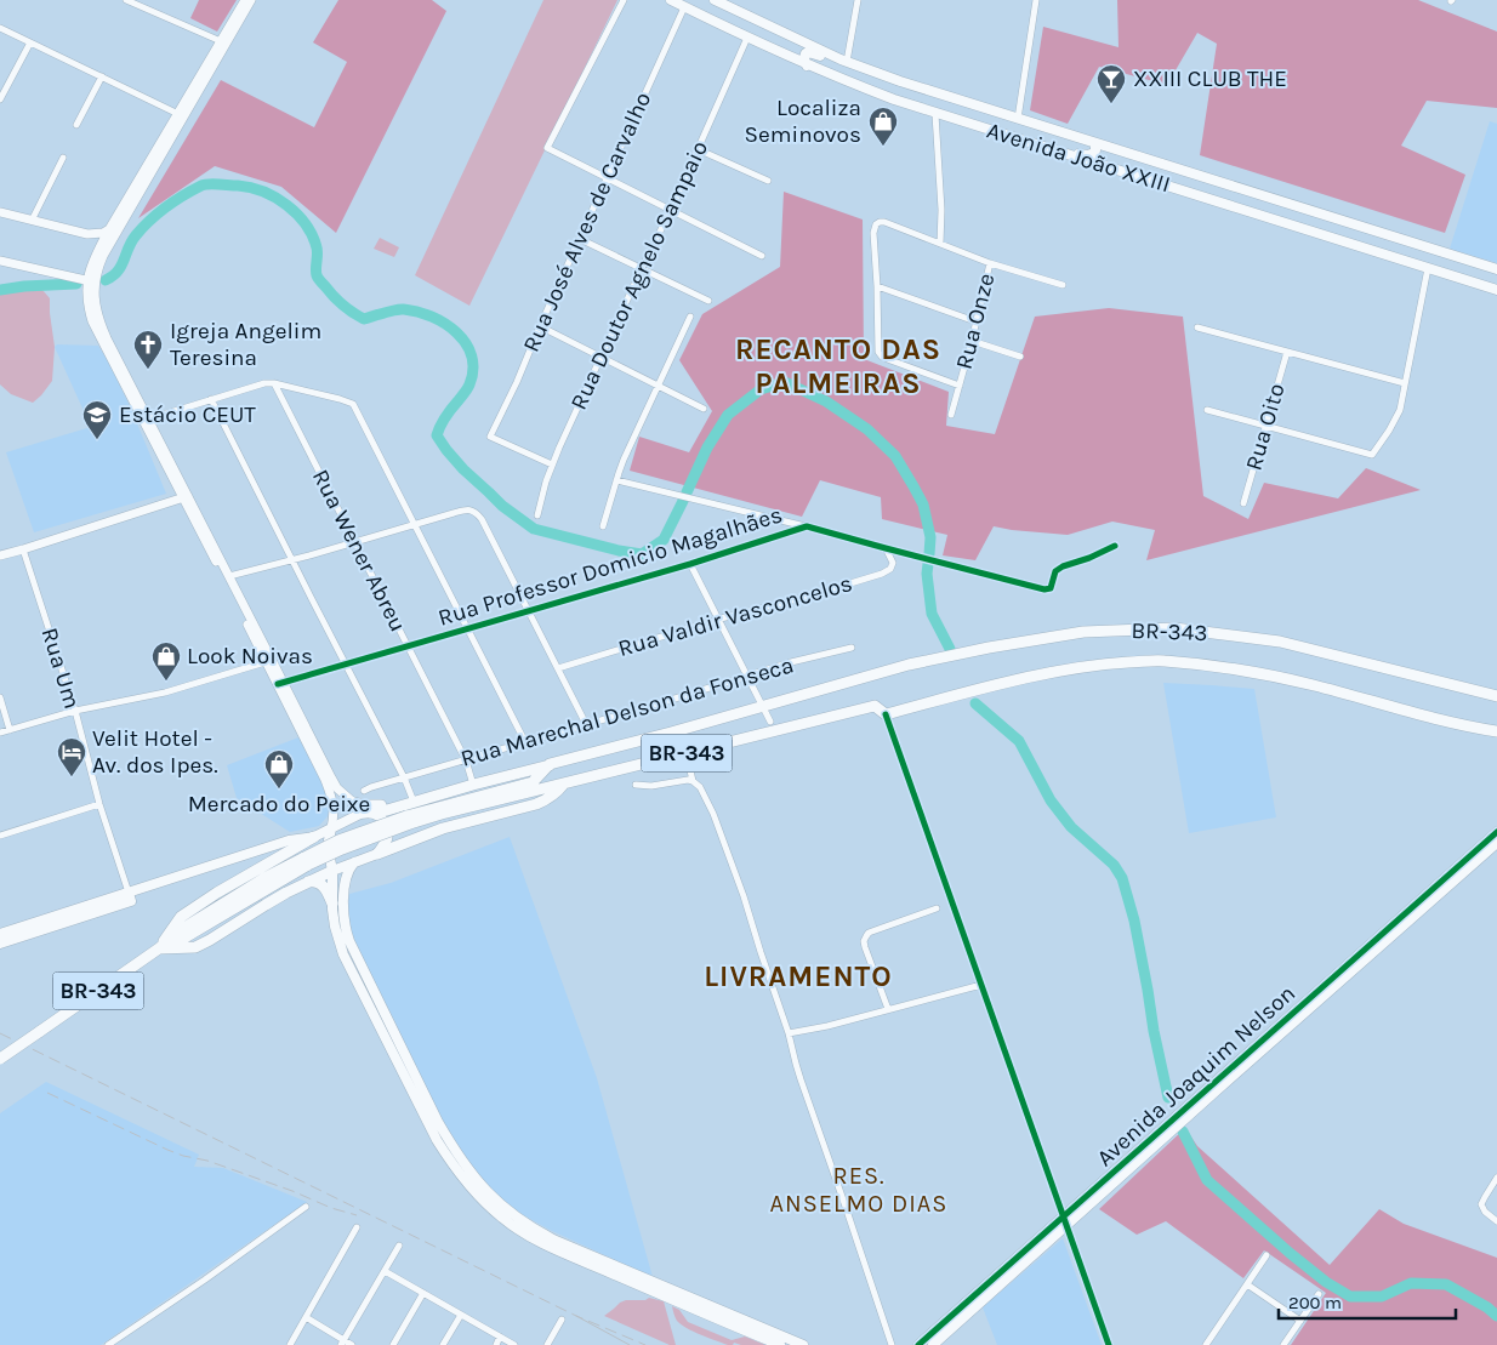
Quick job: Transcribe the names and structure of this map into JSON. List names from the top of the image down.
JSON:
{
  "streets": {
    "highway": ["BR-343"],
    "main road": ["Avenida João XXIII", "Avenida Joaquim Nelson"],
    "street": [
      "Rua José Alves de Carvalho",
      "Rua Doutor Agnelo Sampaio",
      "Rua Onze",
      "Rua Oito",
      "Rua Wener Abreu",
      "Rua Professor Domicio Magalhães",
      "Rua Valdir Vasconcelos",
      "Rua Um",
      "Rua Marechal Delson da Fonseca"
    ]
  },
  "crossings": [
    ["Avenida João XXIII", "Rua José Alves de Carvalho"],
    ["Avenida João XXIII", "Rua Doutor Agnelo Sampaio"],
    ["Rua José Alves de Carvalho", "Rua Doutor Agnelo Sampaio"],
    ["Rua Wener Abreu", "Rua Professor Domicio Magalhães"],
    ["Rua Wener Abreu", "BR-343"],
    ["Rua Wener Abreu", "Rua Marechal Delson da Fonseca"],
    ["Rua Professor Domicio Magalhães", "Rua Valdir Vasconcelos"]
  ],
  "districts": ["RECANTO DAS PALMEIRAS", "LIVRAMENTO", "RES. ANSELMO DIAS"],
  "places": {
    "bar": ["XXIII CLUB THE"],
    "shop": ["Localiza Seminovos", "Look Noivas", "Mercado do Peixe"],
    "church": ["Igreja Angelim Teresina"],
    "school or university": ["Estácio CEUT"],
    "hotel": ["Velit Hotel - Av. dos Ipes."]
  },
  "scale_bar": "200 m"
}
